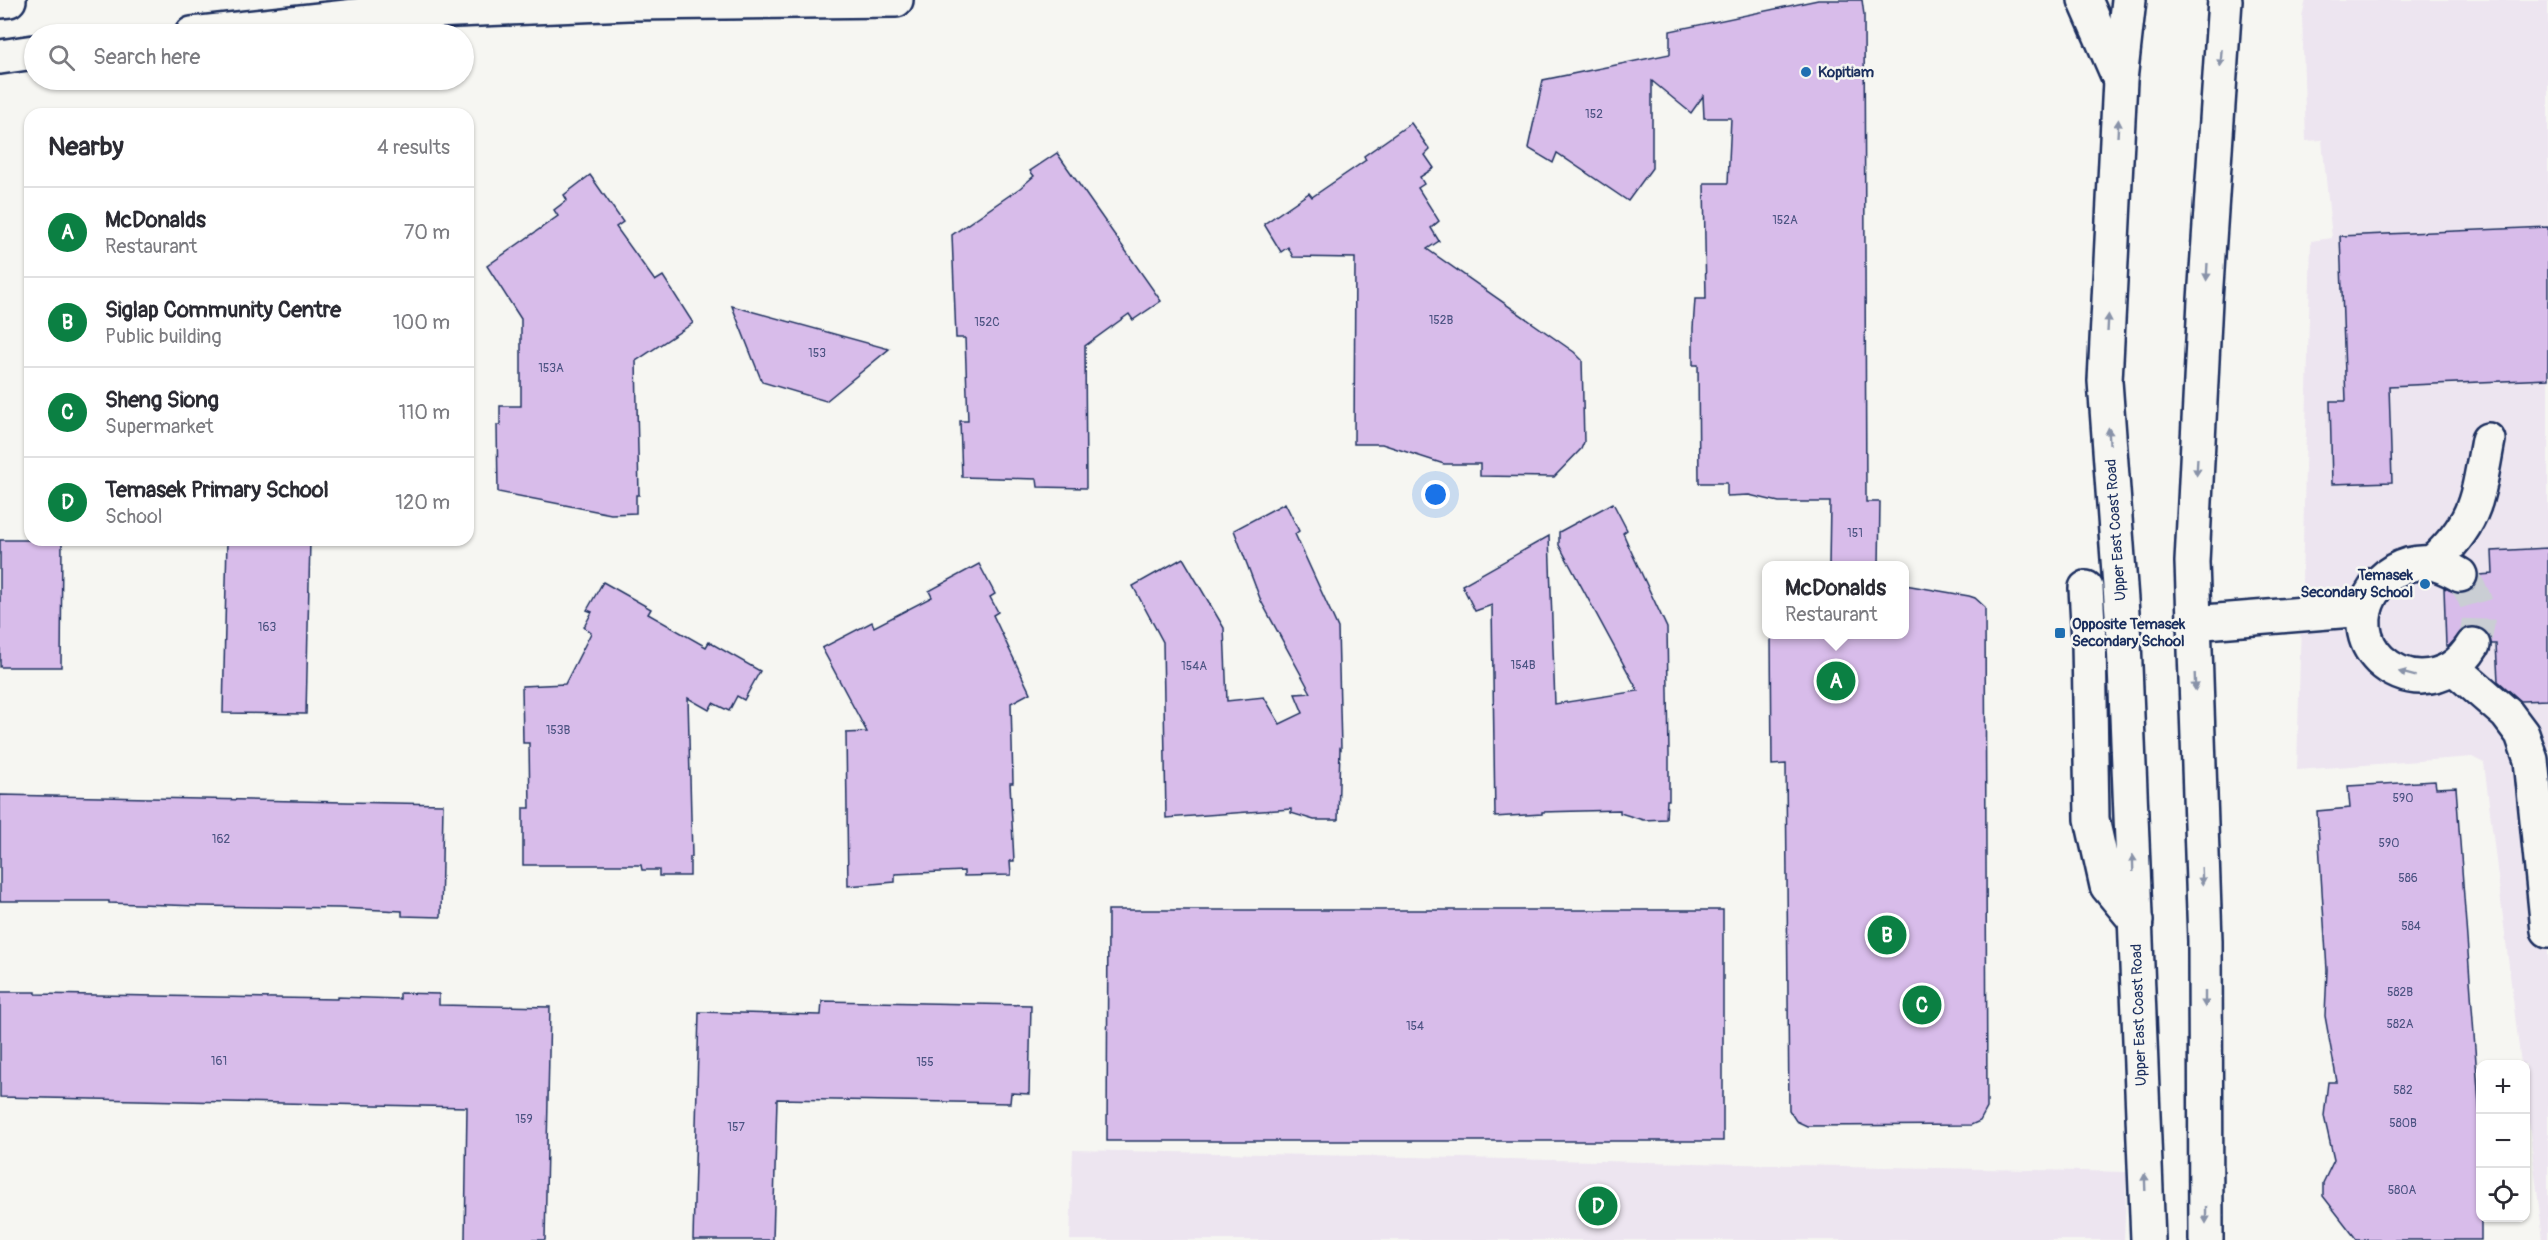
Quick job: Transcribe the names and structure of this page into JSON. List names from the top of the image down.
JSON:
{
  "streets": {
    "main road": ["Upper East Coast Road"]
  },
  "places": {
    "other": ["Kopitiam", "Temasek Secondary School"],
    "transit": ["Opposite Temasek Secondary School"]
  },
  "house_numbers": [
    "152",
    "152A",
    "152B",
    "152C",
    "153",
    "153A",
    "151",
    "163",
    "154B",
    "154A",
    "153B",
    "590",
    "162",
    "590",
    "586",
    "584",
    "582B",
    "582A",
    "154",
    "161",
    "155",
    "582",
    "159",
    "580B",
    "157",
    "580A"
  ],
  "page": {
    "search": "Search here",
    "heading": ["Nearby", "4 results"],
    "list": [
      {
        "mark": "A",
        "name": "McDonalds",
        "note": "Restaurant",
        "value": "70 m"
      },
      {
        "mark": "B",
        "name": "Siglap Community Centre",
        "note": "Public building",
        "value": "100 m"
      },
      {
        "mark": "C",
        "name": "Sheng Siong",
        "note": "Supermarket",
        "value": "110 m"
      },
      {
        "mark": "D",
        "name": "Temasek Primary School",
        "note": "School",
        "value": "120 m"
      }
    ],
    "popup": ["McDonalds", "Restaurant"],
    "pins": [
      "A",
      "B",
      "C",
      "D"
    ],
    "map_buttons": ["+", "−"]
  }
}
